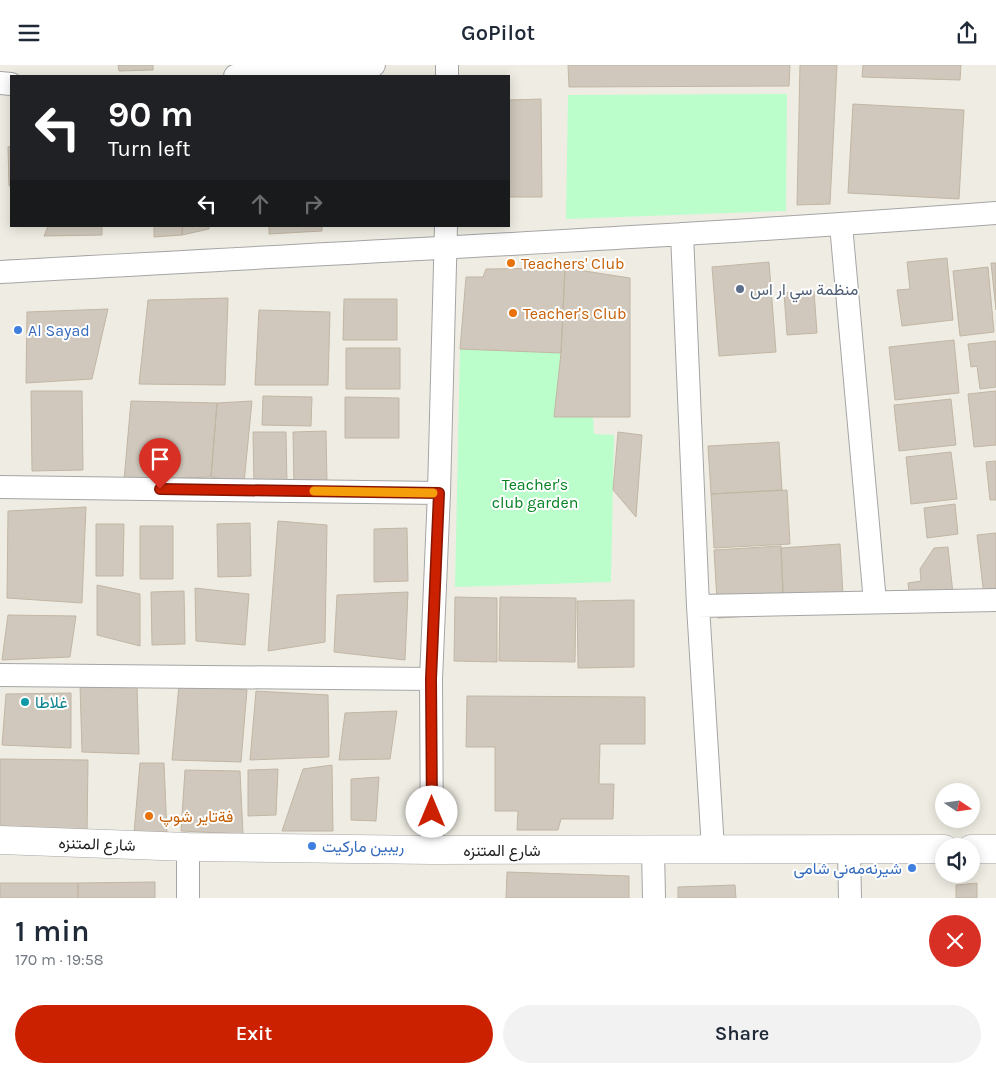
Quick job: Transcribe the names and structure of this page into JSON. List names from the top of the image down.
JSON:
{
  "streets": {
    "street": ["شارع المتنزه"]
  },
  "parks": ["Teacher's club garden"],
  "places": [
    "Teachers' Club",
    "منظمة سي ار اس",
    "Teacher's Club",
    "Al Sayad",
    "غلاطا",
    "فةتاير شوپ",
    "ريبين ماركيت",
    "شیرنەمەنی شامی"
  ],
  "north": "right",
  "page": {
    "header": "GoPilot",
    "turn": ["90 m", "Turn left"],
    "heading": ["1 min", "170 m · 19:58"],
    "buttons": ["Exit", "Share"]
  }
}
